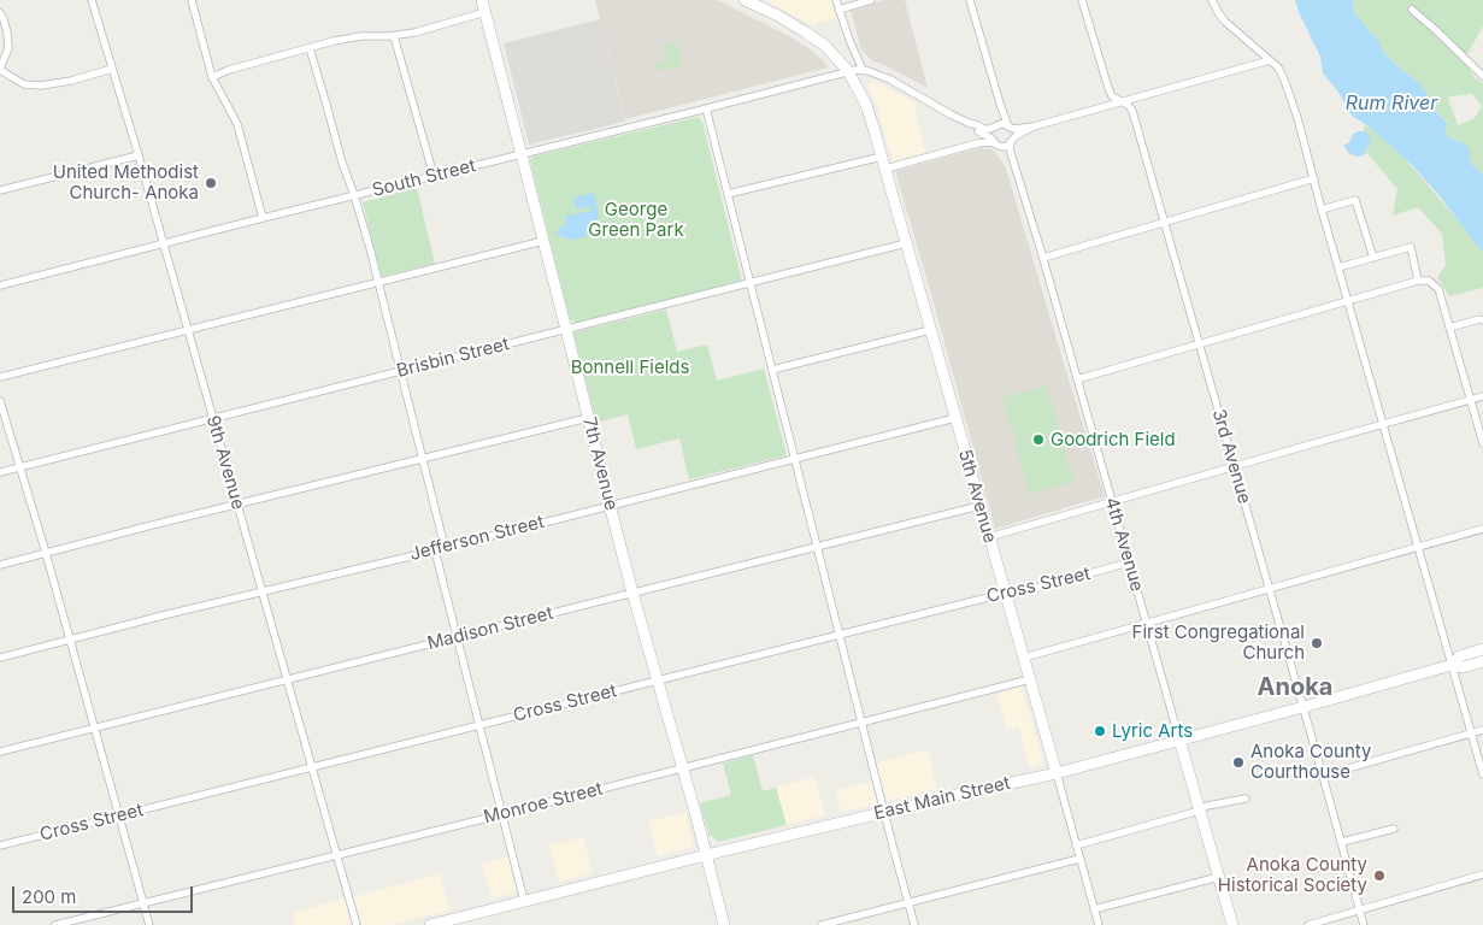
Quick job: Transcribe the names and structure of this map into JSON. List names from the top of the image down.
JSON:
{
  "streets": {
    "main road": [
      "7th Avenue",
      "5th Avenue",
      "4th Avenue",
      "East Main Street"
    ],
    "street": [
      "South Street",
      "Brisbin Street",
      "3rd Avenue",
      "9th Avenue",
      "Jefferson Street",
      "Cross Street",
      "Madison Street",
      "Monroe Street"
    ]
  },
  "crossings": [
    ["South Street", "9th Avenue"],
    ["South Street", "7th Avenue"],
    ["South Street", "5th Avenue"],
    ["South Street", "4th Avenue"],
    ["Brisbin Street", "9th Avenue"],
    ["Brisbin Street", "7th Avenue"],
    ["Brisbin Street", "5th Avenue"],
    ["3rd Avenue", "East Main Street"],
    ["9th Avenue", "Jefferson Street"],
    ["9th Avenue", "Cross Street"],
    ["9th Avenue", "Madison Street"],
    ["9th Avenue", "Monroe Street"],
    ["7th Avenue", "Jefferson Street"],
    ["7th Avenue", "Cross Street"],
    ["7th Avenue", "Madison Street"],
    ["7th Avenue", "East Main Street"],
    ["7th Avenue", "Monroe Street"],
    ["5th Avenue", "Jefferson Street"],
    ["5th Avenue", "Cross Street"],
    ["5th Avenue", "Madison Street"],
    ["5th Avenue", "East Main Street"],
    ["5th Avenue", "Monroe Street"],
    ["4th Avenue", "Cross Street"],
    ["4th Avenue", "East Main Street"]
  ],
  "districts": ["Anoka"],
  "water": ["Rum River"],
  "parks": ["George Green Park", "Bonnell Fields"],
  "places": [
    "United Methodist Church- Anoka",
    "Goodrich Field",
    "First Congregational Church",
    "Lyric Arts",
    "Anoka County Courthouse",
    "Anoka County Historical Society"
  ],
  "scale_bar": "200 m"
}
